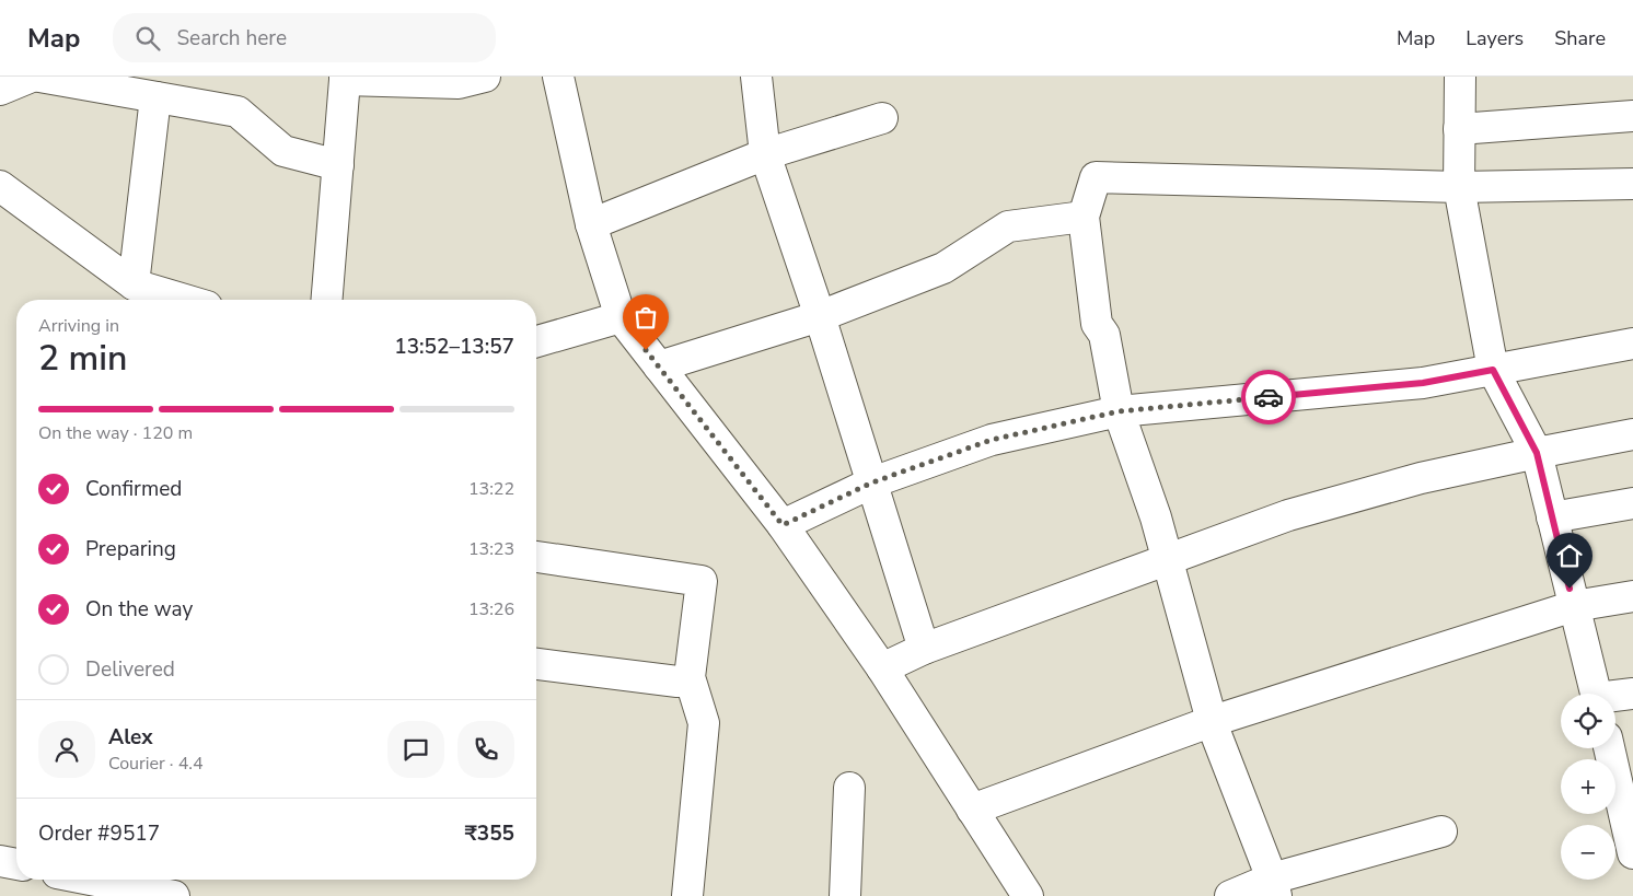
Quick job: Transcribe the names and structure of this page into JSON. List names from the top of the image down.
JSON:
{
  "page": {
    "header": "Map",
    "search": "Search here",
    "nav": ["Map", "Layers", "Share"],
    "heading": ["2 min", "Arriving in", "13:52–13:57"],
    "panel": [
      "Alex",
      "Courier · 4.4",
      "Order #9517",
      "₹355"
    ],
    "bar": "On the way · 120 m",
    "list": [
      ["Confirmed", "13:22"],
      ["Preparing", "13:23"],
      ["On the way", "13:26"],
      "Delivered"
    ],
    "map_buttons": ["+", "−"]
  }
}
